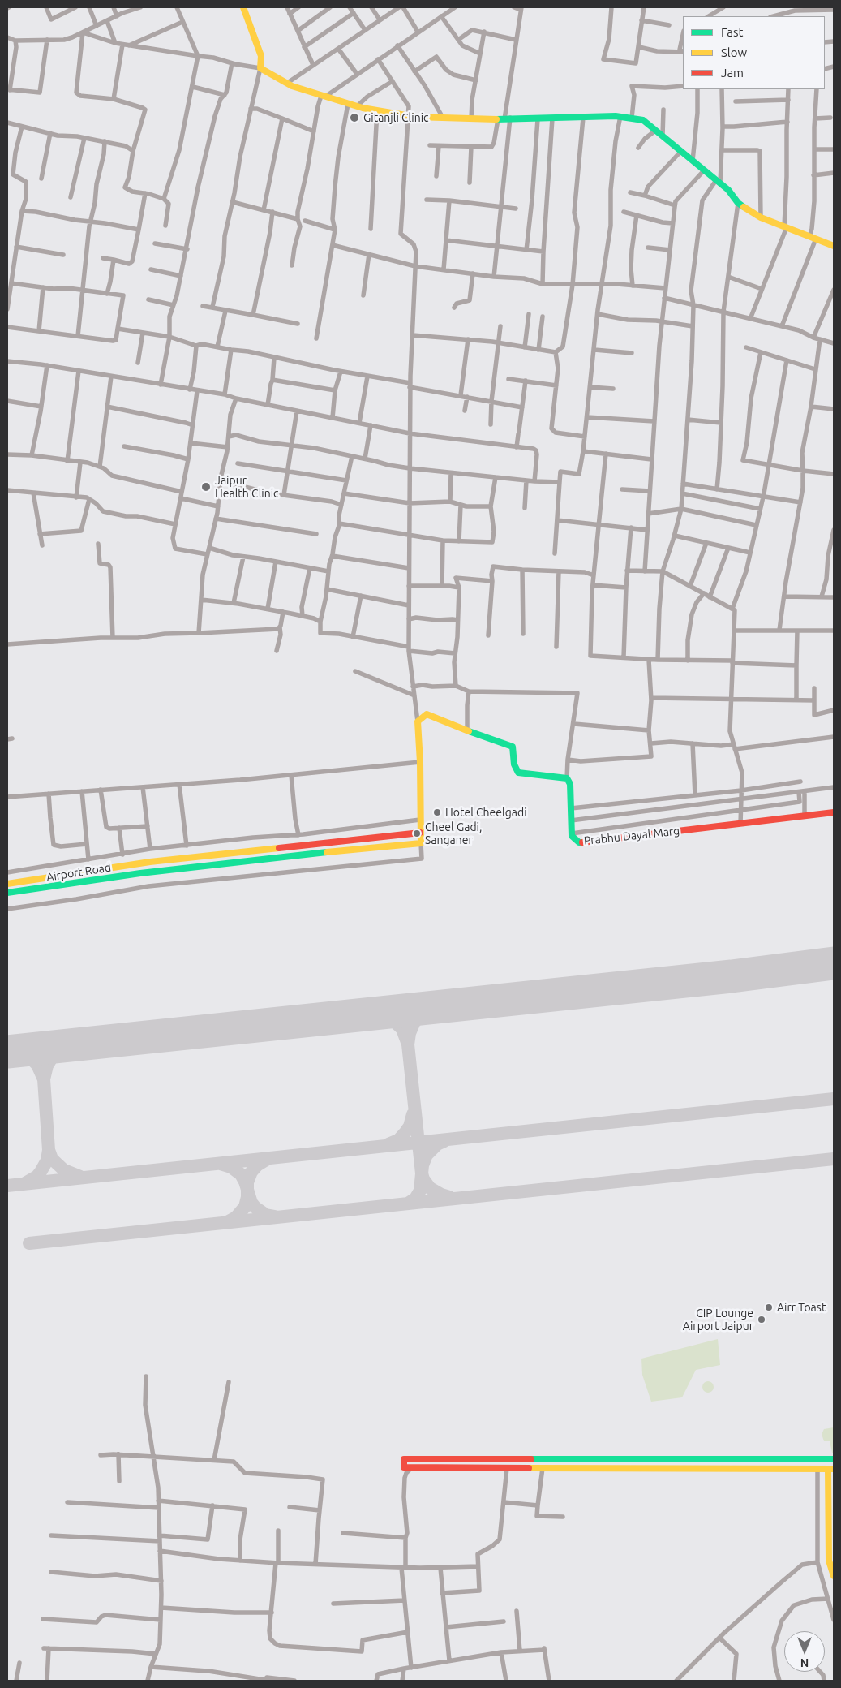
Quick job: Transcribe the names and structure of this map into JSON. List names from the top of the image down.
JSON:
{
  "streets": {
    "street": ["Prabhu Dayal Marg", "Airport Road"]
  },
  "places": [
    "Gitanjli Clinic",
    "Jaipur Health Clinic",
    "Hotel Cheelgadi",
    "Cheel Gadi, Sanganer",
    "Airr Toast",
    "CIP Lounge Airport Jaipur"
  ],
  "legend": ["Fast", "Slow", "Jam"],
  "north": "bottom"
}
